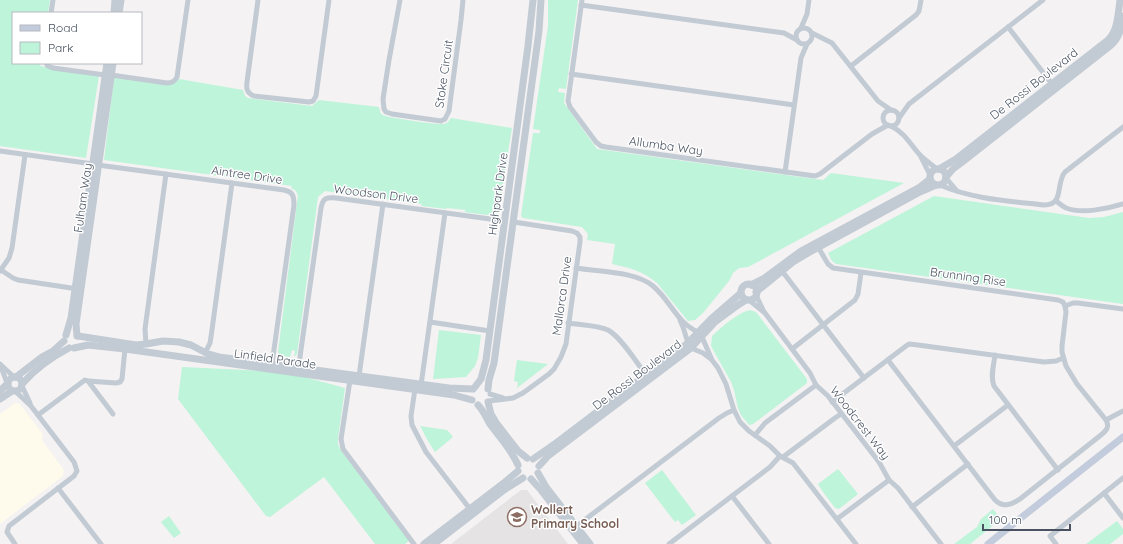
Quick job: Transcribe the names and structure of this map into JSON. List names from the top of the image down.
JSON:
{
  "streets": {
    "street": [
      "Stoke Circuit",
      "De Rossi Boulevard",
      "Allumba Way",
      "Aintree Drive",
      "Woodson Drive",
      "Highpark Drive",
      "Fulham Way",
      "Brunning Rise",
      "Mallorca Drive",
      "Linfield Parade",
      "Woodcrest Way"
    ]
  },
  "crossings": [
    ["De Rossi Boulevard", "Woodcrest Way"],
    ["Aintree Drive", "Fulham Way"],
    ["Aintree Drive", "Linfield Parade"],
    ["Woodson Drive", "Highpark Drive"],
    ["Woodson Drive", "Linfield Parade"],
    ["Highpark Drive", "Mallorca Drive"],
    ["Highpark Drive", "Linfield Parade"],
    ["Fulham Way", "Linfield Parade"],
    ["Mallorca Drive", "Linfield Parade"]
  ],
  "places": {
    "school or university": ["Wollert Primary School"]
  },
  "legend": ["Road", "Park"],
  "scale_bar": "100 m"
}
